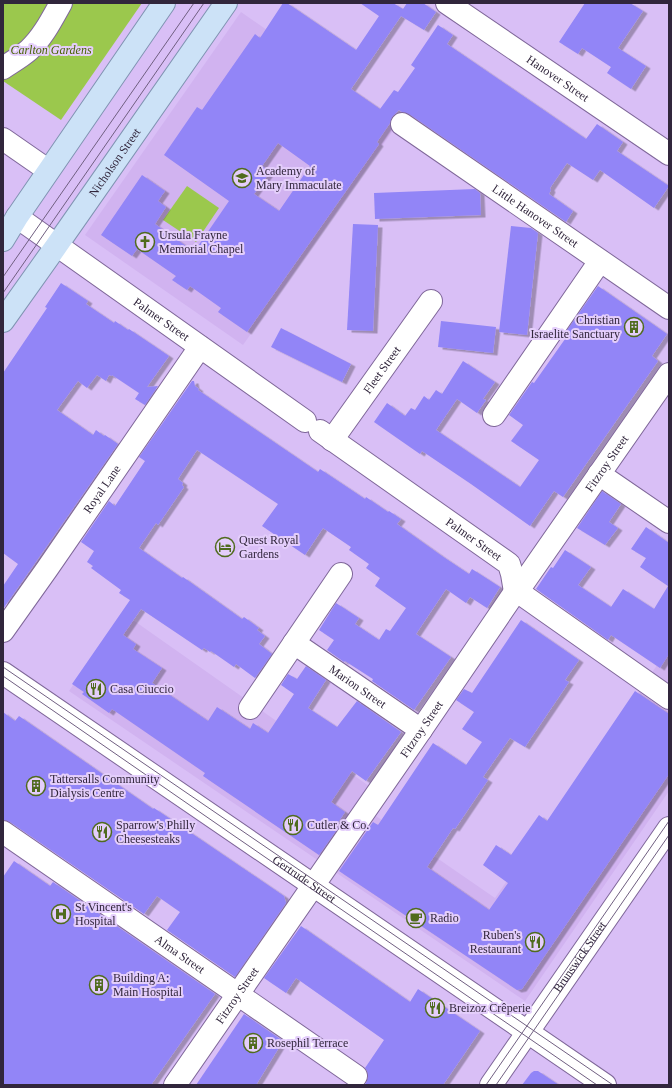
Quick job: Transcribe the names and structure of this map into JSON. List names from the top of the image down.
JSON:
{
  "streets": {
    "main road": ["Nicholson Street"],
    "street": [
      "Hanover Street",
      "Little Hanover Street",
      "Palmer Street",
      "Fleet Street",
      "Fitzroy Street",
      "Royal Lane",
      "Marion Street",
      "Gertrude Street",
      "Alma Street",
      "Brunswick Street"
    ]
  },
  "crossings": [
    ["Nicholson Street", "Palmer Street"],
    ["Palmer Street", "Fleet Street"],
    ["Palmer Street", "Fitzroy Street"],
    ["Palmer Street", "Royal Lane"],
    ["Fitzroy Street", "Marion Street"],
    ["Fitzroy Street", "Gertrude Street"],
    ["Fitzroy Street", "Alma Street"],
    ["Gertrude Street", "Brunswick Street"]
  ],
  "parks": ["Carlton Gardens"],
  "places": {
    "school or university": ["Academy of Mary Immaculate"],
    "church": ["Ursula Frayne Memorial Chapel"],
    "building": [
      "Christian Israelite Sanctuary",
      "Tattersalls Community Dialysis Centre",
      "Building A: Main Hospital",
      "Rosephil Terrace"
    ],
    "hotel": ["Quest Royal Gardens"],
    "restaurant": [
      "Casa Ciuccio",
      "Cutler & Co.",
      "Sparrow's Philly Cheesesteaks",
      "Ruben's Restaurant",
      "Breizoz Crêperie"
    ],
    "hospital": ["St Vincent's Hospital"],
    "cafe": ["Radio"]
  }
}
